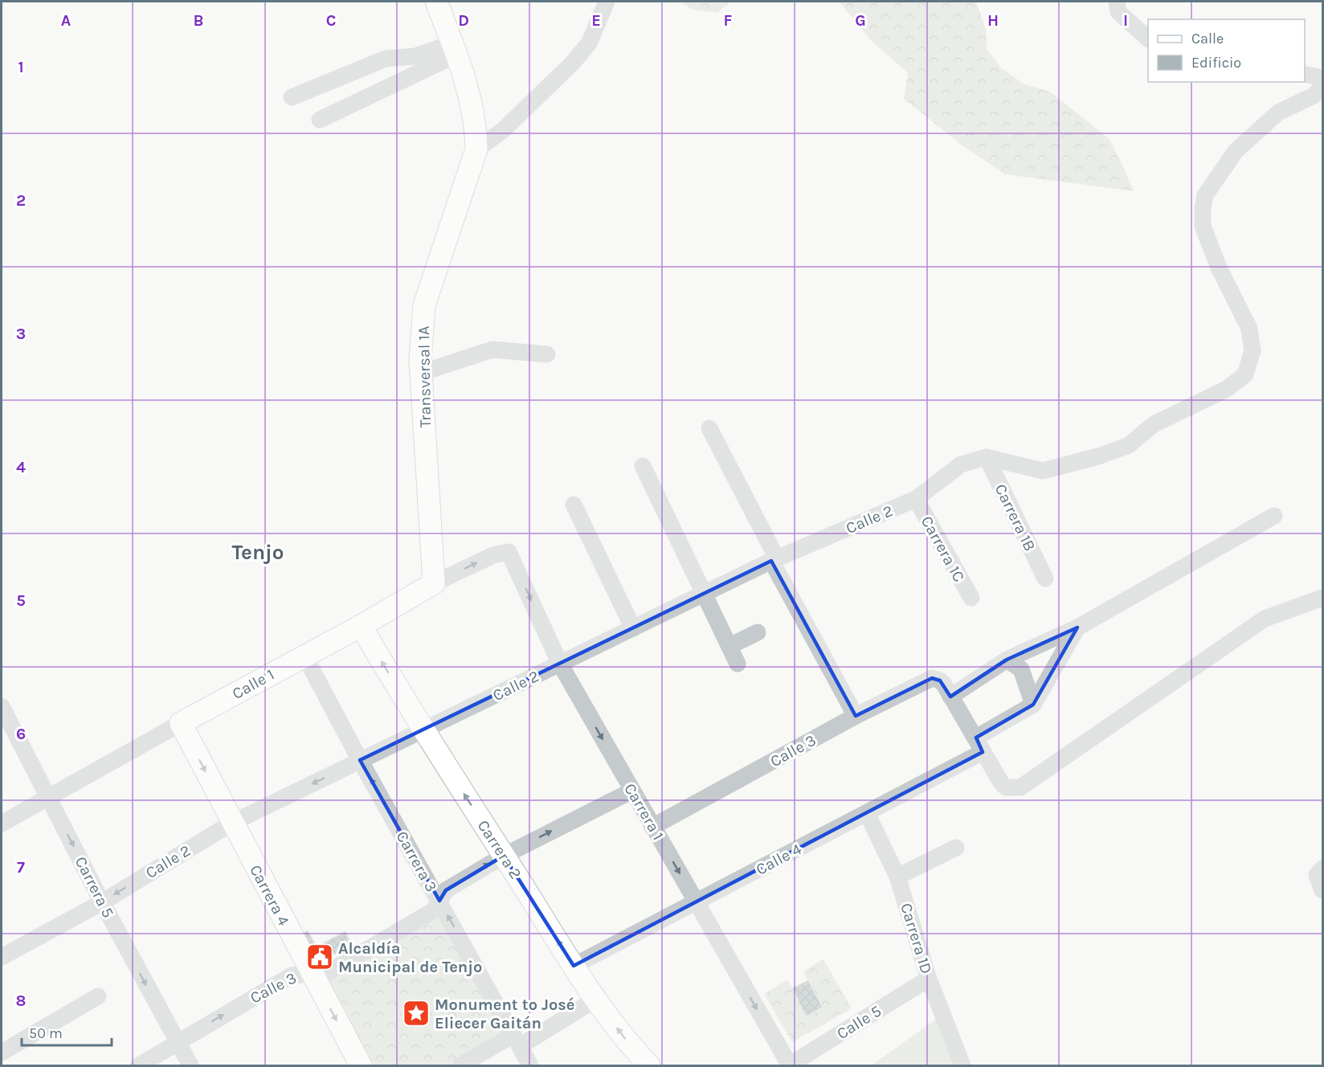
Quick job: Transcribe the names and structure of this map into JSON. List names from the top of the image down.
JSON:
{
  "streets": {
    "main road": [
      "Transversal 1A",
      "Calle 1",
      "Carrera 2",
      "Carrera 4"
    ],
    "street": [
      "Carrera 1B",
      "Calle 2",
      "Carrera 1C",
      "Calle 3",
      "Carrera 1",
      "Calle 4",
      "Carrera 3",
      "Carrera 5",
      "Carrera 1D",
      "Calle 5"
    ]
  },
  "crossings": [
    ["Transversal 1A", "Calle 1"],
    ["Carrera 1B", "Calle 2"],
    ["Calle 2", "Carrera 1C"],
    ["Calle 2", "Carrera 1"],
    ["Calle 2", "Carrera 2"],
    ["Calle 2", "Carrera 3"],
    ["Calle 2", "Carrera 5"],
    ["Calle 2", "Carrera 4"],
    ["Calle 1", "Carrera 1"],
    ["Calle 1", "Carrera 2"],
    ["Calle 1", "Carrera 3"],
    ["Calle 1", "Carrera 5"],
    ["Calle 1", "Carrera 4"],
    ["Calle 3", "Carrera 1"],
    ["Calle 3", "Carrera 2"],
    ["Calle 3", "Carrera 3"],
    ["Calle 3", "Carrera 5"],
    ["Calle 3", "Carrera 4"],
    ["Carrera 1", "Calle 4"],
    ["Carrera 1", "Calle 5"],
    ["Carrera 2", "Calle 4"],
    ["Calle 4", "Carrera 1D"],
    ["Carrera 1D", "Calle 5"]
  ],
  "one_way": [
    "Calle 3",
    "Carrera 1",
    "Carrera 2",
    "Carrera 3",
    "Carrera 5",
    "Carrera 4"
  ],
  "districts": ["Tenjo"],
  "places": {
    "public building": ["Alcaldía Municipal de Tenjo"],
    "place": ["Monument to José Eliecer Gaitán"]
  },
  "legend": ["Calle", "Edificio"],
  "scale_bar": "50 m",
  "grid": {
    "columns": [
      "A",
      "B",
      "C",
      "D",
      "E",
      "F",
      "G",
      "H",
      "I"
    ],
    "rows": [
      "1",
      "2",
      "3",
      "4",
      "5",
      "6",
      "7",
      "8"
    ]
  }
}
